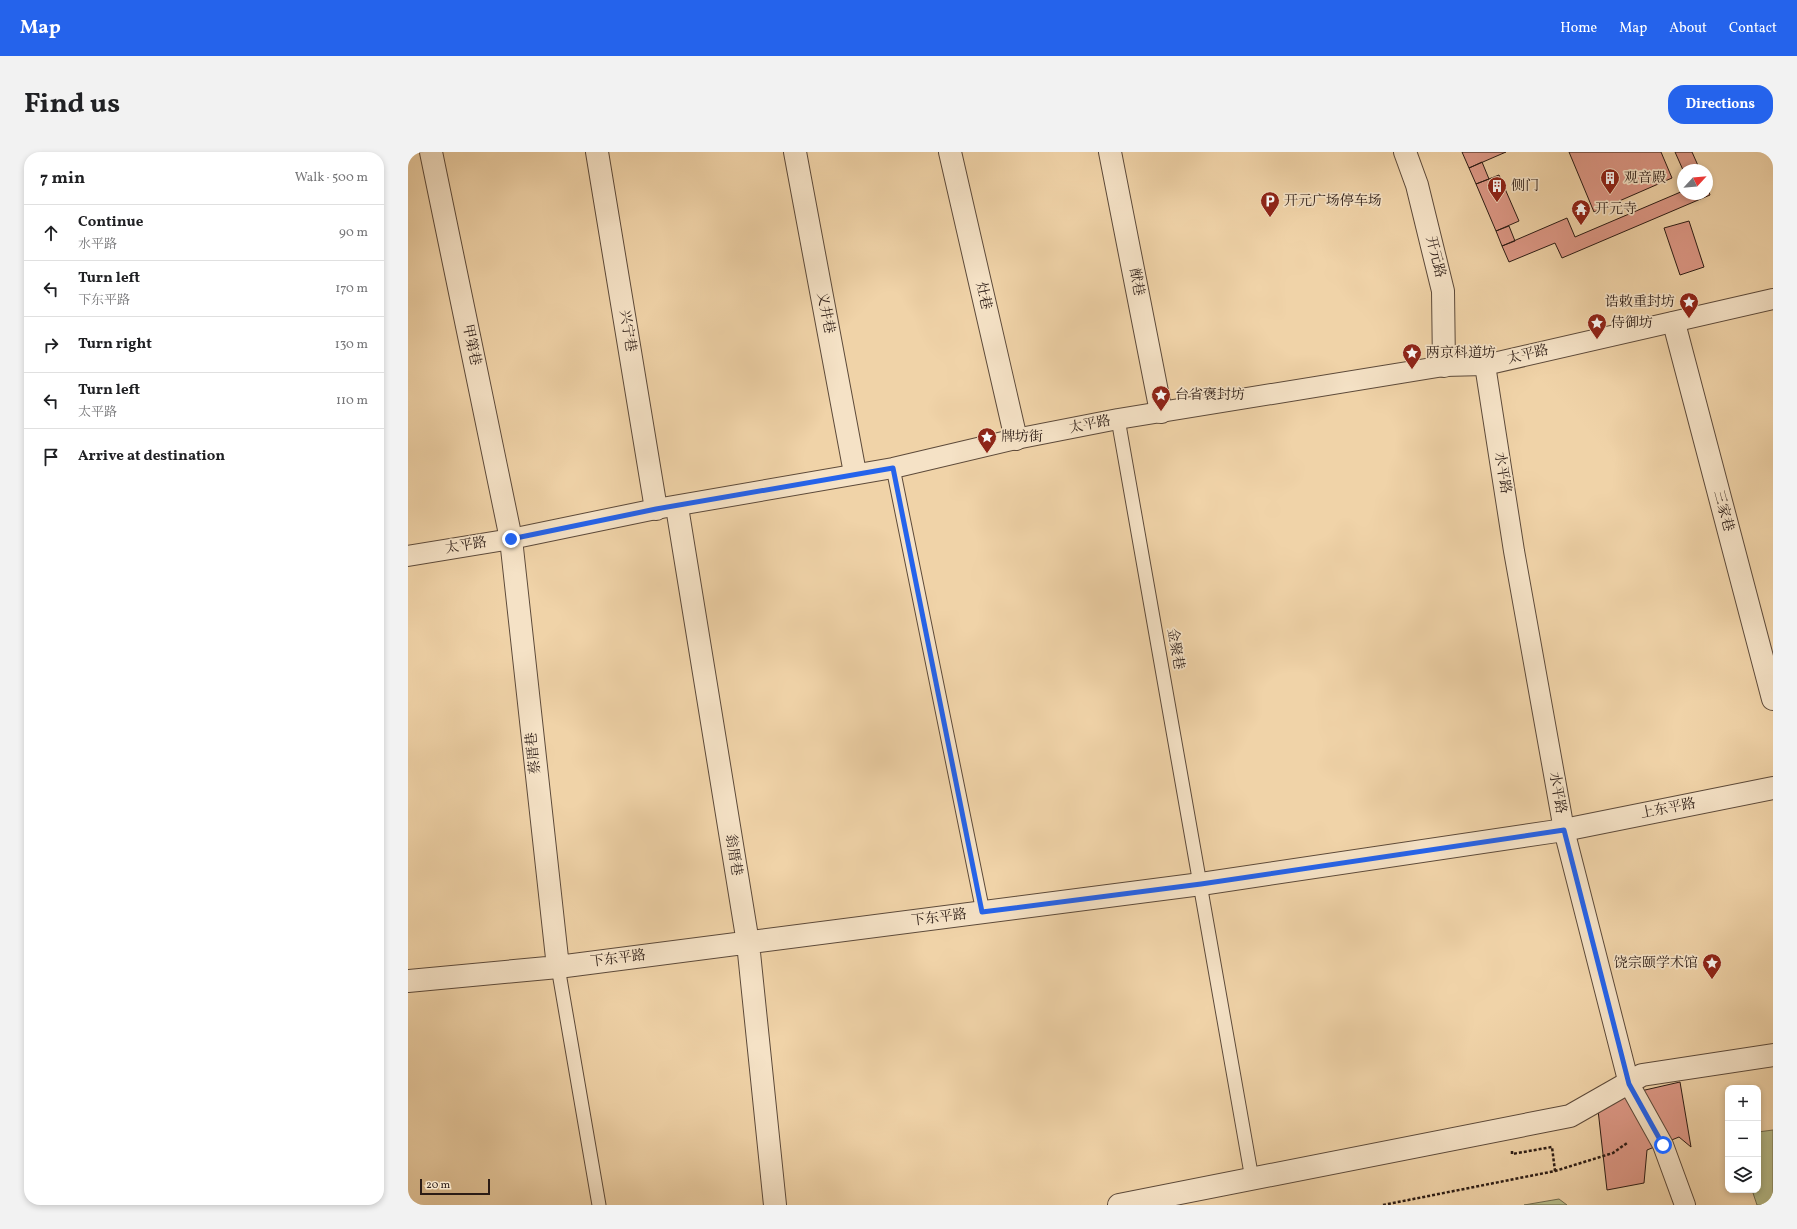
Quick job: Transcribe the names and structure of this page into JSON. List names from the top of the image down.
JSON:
{
  "streets": {
    "street": [
      "开元路",
      "猷巷",
      "灶巷",
      "义井巷",
      "兴宁巷",
      "甲第巷",
      "太平路",
      "水平路",
      "三家巷",
      "蔡厝巷",
      "上东平路",
      "翁厝巷",
      "下东平路"
    ],
    "lane": ["金聚巷"]
  },
  "crossings": [
    ["开元路", "太平路"],
    ["猷巷", "太平路"],
    ["灶巷", "太平路"],
    ["义井巷", "太平路"],
    ["兴宁巷", "太平路"],
    ["兴宁巷", "翁厝巷"],
    ["甲第巷", "太平路"],
    ["甲第巷", "蔡厝巷"],
    ["太平路", "水平路"],
    ["太平路", "三家巷"],
    ["太平路", "金聚巷"],
    ["太平路", "蔡厝巷"],
    ["太平路", "翁厝巷"],
    ["水平路", "上东平路"],
    ["水平路", "下东平路"],
    ["金聚巷", "下东平路"],
    ["蔡厝巷", "下东平路"],
    ["上东平路", "下东平路"],
    ["翁厝巷", "下东平路"]
  ],
  "places": {
    "building": ["观音殿", "侧门"],
    "parking": ["开元广场停车场"],
    "temple": ["开元寺"],
    "place": [
      "诰敕重封坊",
      "侍御坊",
      "两京科道坊",
      "台省褒封坊",
      "牌坊街",
      "饶宗颐学术馆"
    ]
  },
  "scale_bar": "20 m",
  "north": "top right",
  "page": {
    "header": "Map",
    "nav": [
      "Home",
      "Map",
      "About",
      "Contact"
    ],
    "title": "Find us",
    "buttons": "Directions",
    "heading": ["7 min", "Walk · 500 m"],
    "list": [
      ["Continue", "水平路", "90 m"],
      ["Turn left", "下东平路", "170 m"],
      ["Turn right", "130 m"],
      ["Turn left", "太平路", "110 m"],
      "Arrive at destination"
    ],
    "map_buttons": ["+", "−"],
    "scale": "20 m"
  }
}
